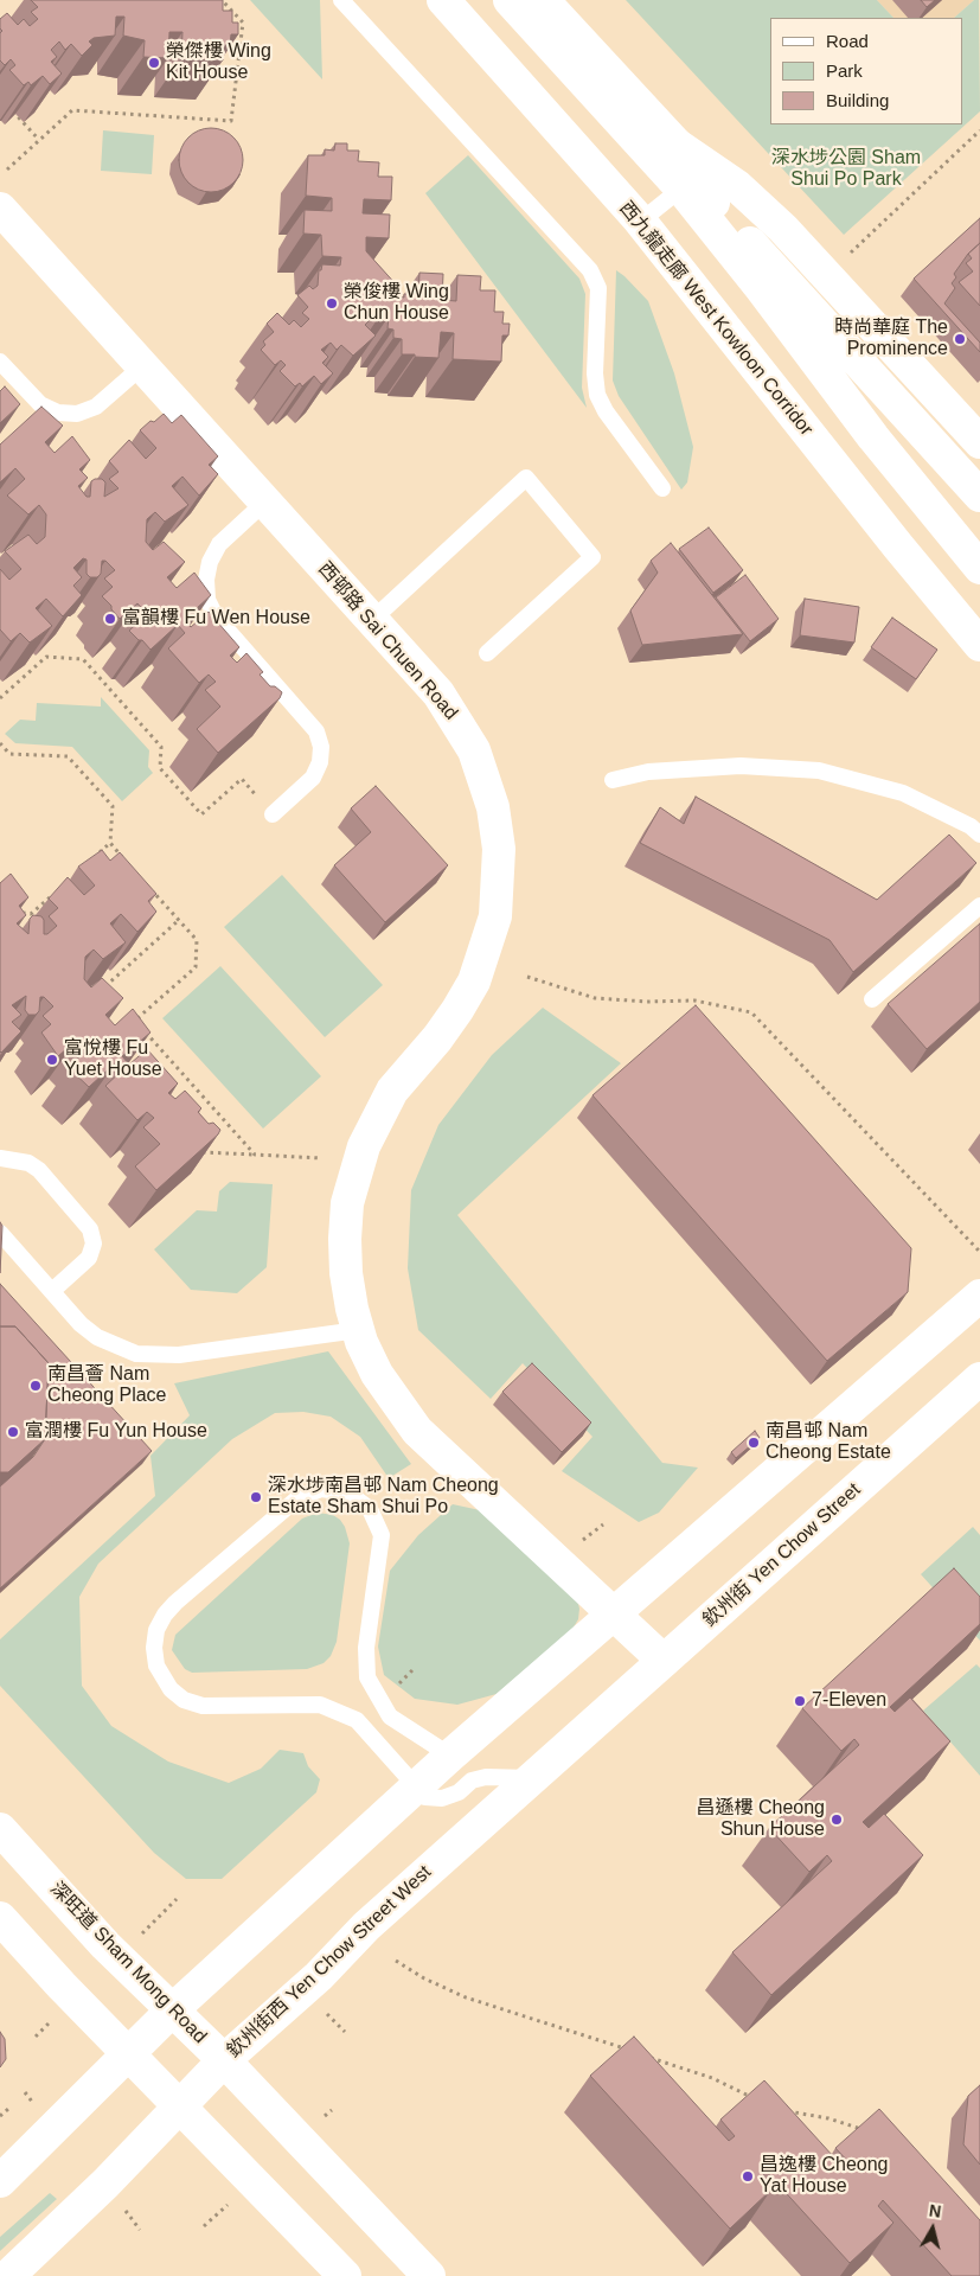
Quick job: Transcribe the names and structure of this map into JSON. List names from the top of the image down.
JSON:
{
  "streets": {
    "main road": [
      "西九龍走廊 West Kowloon Corridor",
      "西邨路 Sai Chuen Road",
      "欽州街 Yen Chow Street",
      "欽州街西 Yen Chow Street West",
      "深旺道 Sham Mong Road"
    ]
  },
  "crossings": [
    ["西邨路 Sai Chuen Road", "欽州街 Yen Chow Street"],
    ["西邨路 Sai Chuen Road", "欽州街西 Yen Chow Street West"],
    ["欽州街 Yen Chow Street", "欽州街西 Yen Chow Street West"],
    ["欽州街西 Yen Chow Street West", "深旺道 Sham Mong Road"]
  ],
  "parks": ["深水埗公園 Sham Shui Po Park"],
  "places": [
    "榮傑樓 Wing Kit House",
    "榮俊樓 Wing Chun House",
    "時尚華庭 The Prominence",
    "富韻樓 Fu Wen House",
    "富悅樓 Fu Yuet House",
    "南昌薈 Nam Cheong Place",
    "富潤樓 Fu Yun House",
    "南昌邨 Nam Cheong Estate",
    "深水埗南昌邨 Nam Cheong Estate Sham Shui Po",
    "7-Eleven",
    "昌遜樓 Cheong Shun House",
    "昌逸樓 Cheong Yat House"
  ],
  "legend": ["Road", "Park", "Building"],
  "north": "top"
}
